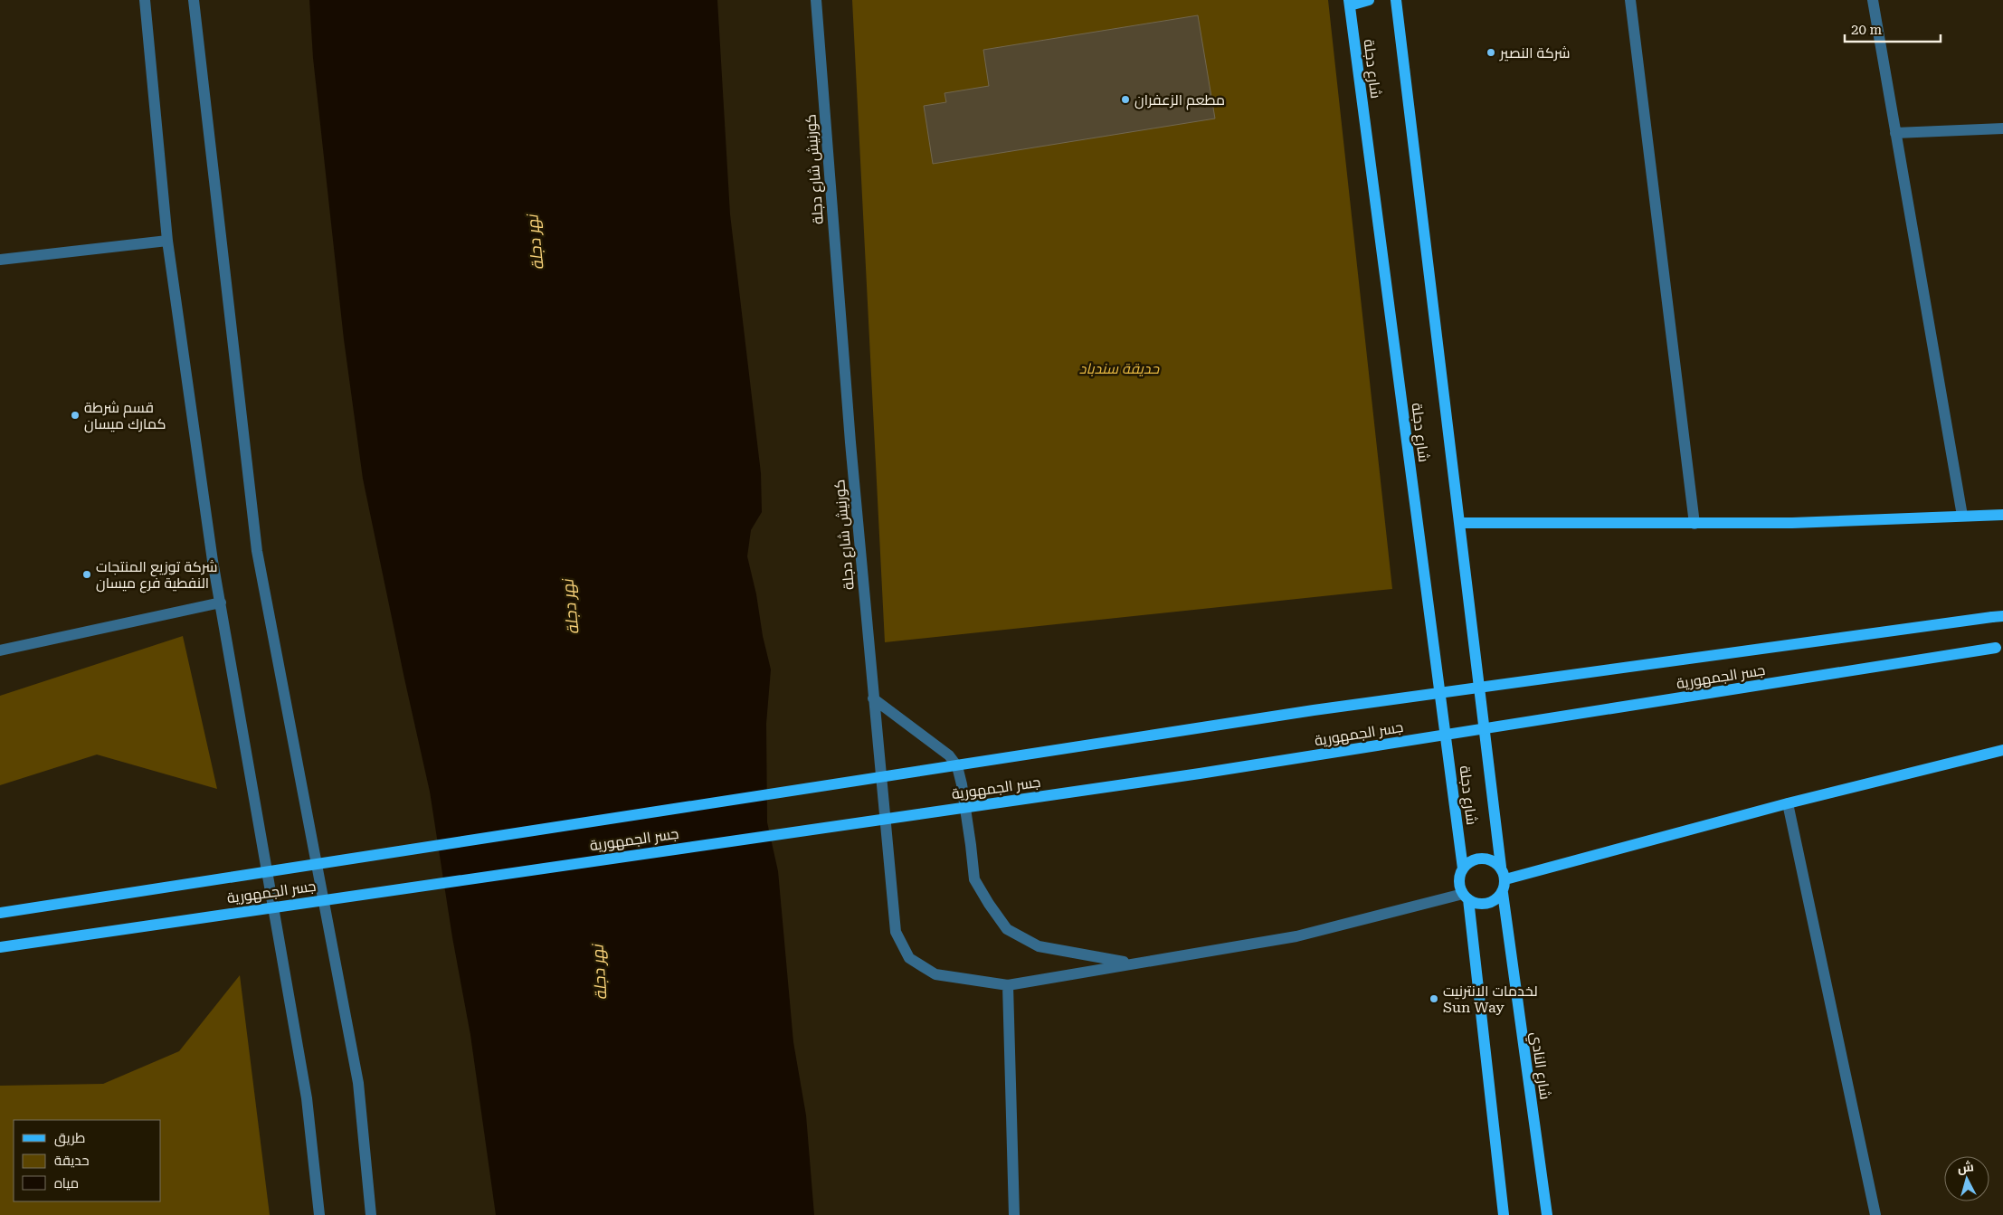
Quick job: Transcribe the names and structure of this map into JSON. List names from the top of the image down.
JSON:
{
  "streets": {
    "main road": ["شارع دجلة", "جسر الجمهورية", "شارع النادي"],
    "street": ["كورنيش شارع دجلة"]
  },
  "crossings": [
    ["شارع دجلة", "كورنيش شارع دجلة"],
    ["شارع دجلة", "شارع النادي"],
    ["كورنيش شارع دجلة", "شارع النادي"]
  ],
  "water": ["نهر دجلة"],
  "parks": ["حديقة سندباد"],
  "places": [
    "شركة النصير",
    "مطعم الزعفران",
    "قسم شرطة كمارك ميسان",
    "شركة توزيع المنتجات النفطية فرع ميسان",
    "لخدمات الانترنيت Sun Way"
  ],
  "legend": ["طريق", "حديقة", "مياه"],
  "scale_bar": "20 m",
  "north": "top"
}
